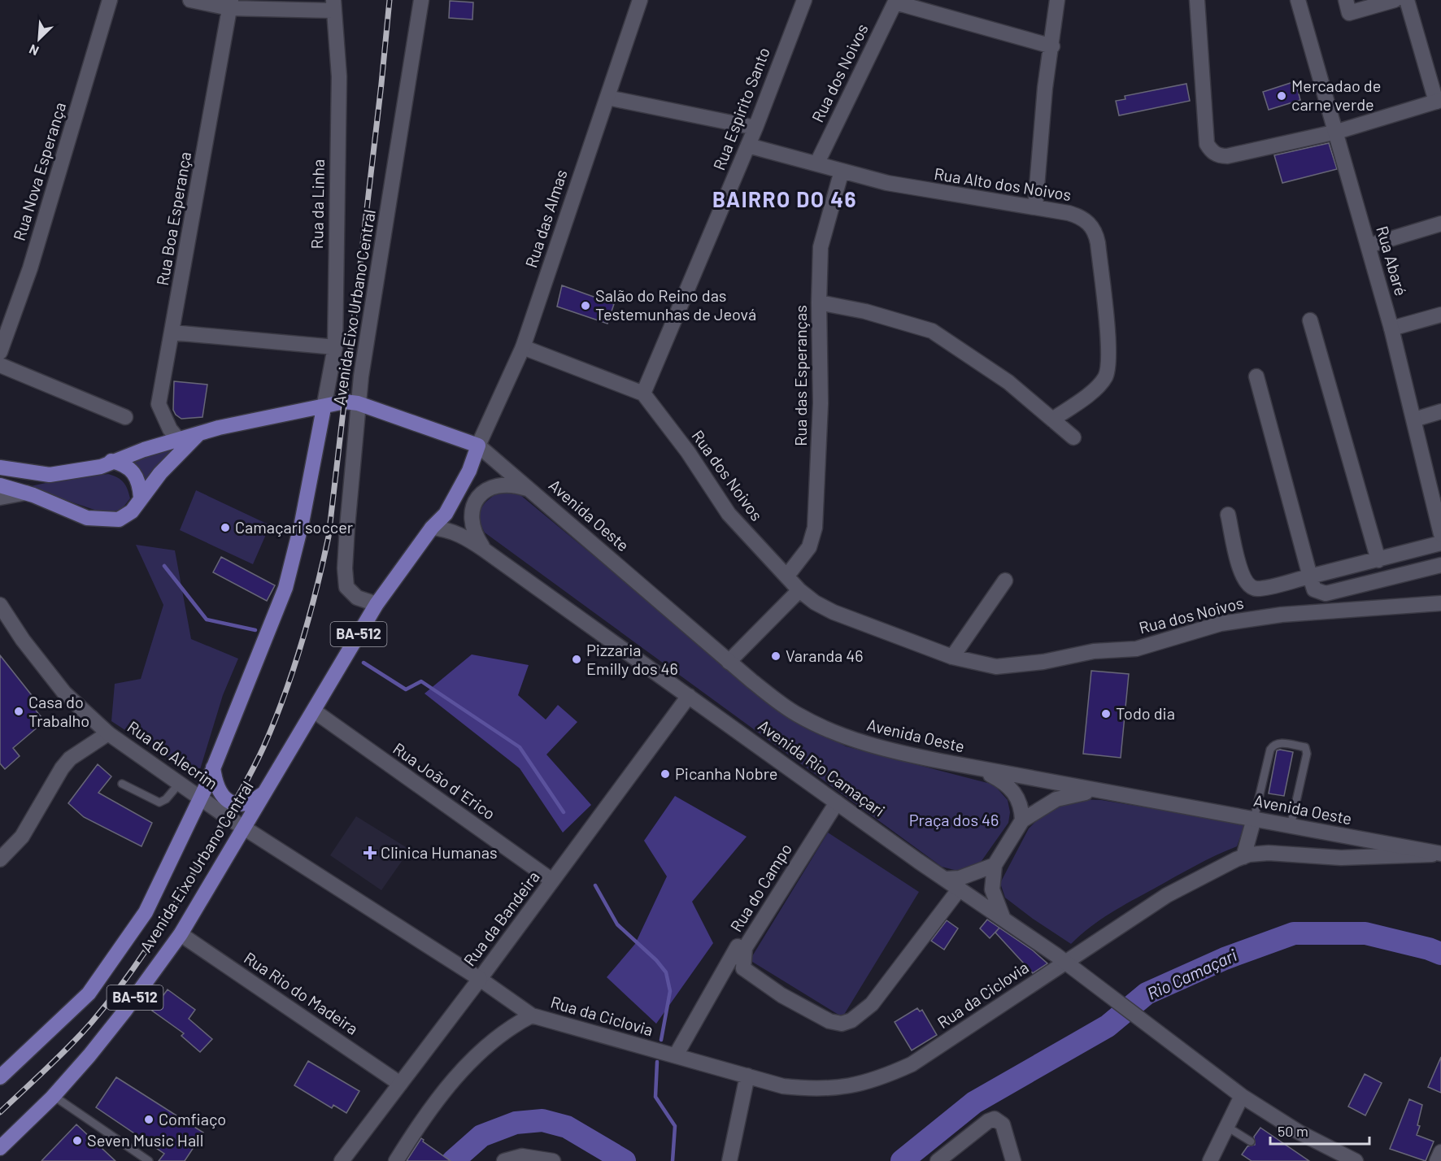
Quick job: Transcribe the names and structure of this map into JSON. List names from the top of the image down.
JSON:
{
  "streets": {
    "main road": ["Avenida Eixo Urbano Central", "BA-512"],
    "street": [
      "Rua dos Noivos",
      "Rua Espirito Santo",
      "Rua Nova Esperança",
      "Rua Alto dos Noivos",
      "Rua da Linha",
      "Rua Boa Esperança",
      "Rua das Almas",
      "Rua Abaré",
      "Rua das Esperanças",
      "Avenida Oeste",
      "Rua do Alecrim",
      "Avenida Rio Camaçari",
      "Rua João d 'Erico",
      "Rua do Campo",
      "Rua da Bandeira",
      "Rua Rio do Madeira",
      "Rua da Ciclovia"
    ]
  },
  "crossings": [
    ["Rua dos Noivos", "Rua Espirito Santo"],
    ["Rua dos Noivos", "Rua Alto dos Noivos"],
    ["Rua dos Noivos", "Rua das Esperanças"],
    ["Rua Espirito Santo", "Rua Alto dos Noivos"],
    ["Rua Alto dos Noivos", "Rua das Esperanças"],
    ["Rua da Linha", "Avenida Eixo Urbano Central"],
    ["Rua das Almas", "Avenida Eixo Urbano Central"],
    ["Rua das Almas", "Avenida Oeste"],
    ["Avenida Eixo Urbano Central", "Avenida Oeste"],
    ["Avenida Eixo Urbano Central", "Rua do Alecrim"],
    ["Avenida Eixo Urbano Central", "Avenida Rio Camaçari"],
    ["Avenida Eixo Urbano Central", "Rua João d 'Erico"],
    ["Avenida Eixo Urbano Central", "Rua Rio do Madeira"],
    ["Avenida Oeste", "Rua da Ciclovia"],
    ["Rua do Alecrim", "Rua da Bandeira"],
    ["Rua do Alecrim", "Rua da Ciclovia"],
    ["Avenida Rio Camaçari", "Rua do Campo"],
    ["Avenida Rio Camaçari", "Rua da Bandeira"],
    ["Avenida Rio Camaçari", "Rua da Ciclovia"],
    ["Rua João d 'Erico", "Rua da Bandeira"],
    ["Rua da Bandeira", "Rua Rio do Madeira"],
    ["Rua da Bandeira", "Rua da Ciclovia"]
  ],
  "districts": ["BAIRRO DO 46"],
  "water": ["Rio Camaçari"],
  "parks": ["Praça dos 46"],
  "places": {
    "other": [
      "Mercadao de carne verde",
      "Salão do Reino das Testemunhas de Jeová",
      "Camaçari soccer",
      "Varanda 46",
      "Pizzaria Emilly dos 46",
      "Casa do Trabalho",
      "Todo dia",
      "Picanha Nobre",
      "Comfiaço",
      "Seven Music Hall"
    ],
    "health": ["Clinica Humanas"]
  },
  "scale_bar": "50 m",
  "north": "bottom left"
}
